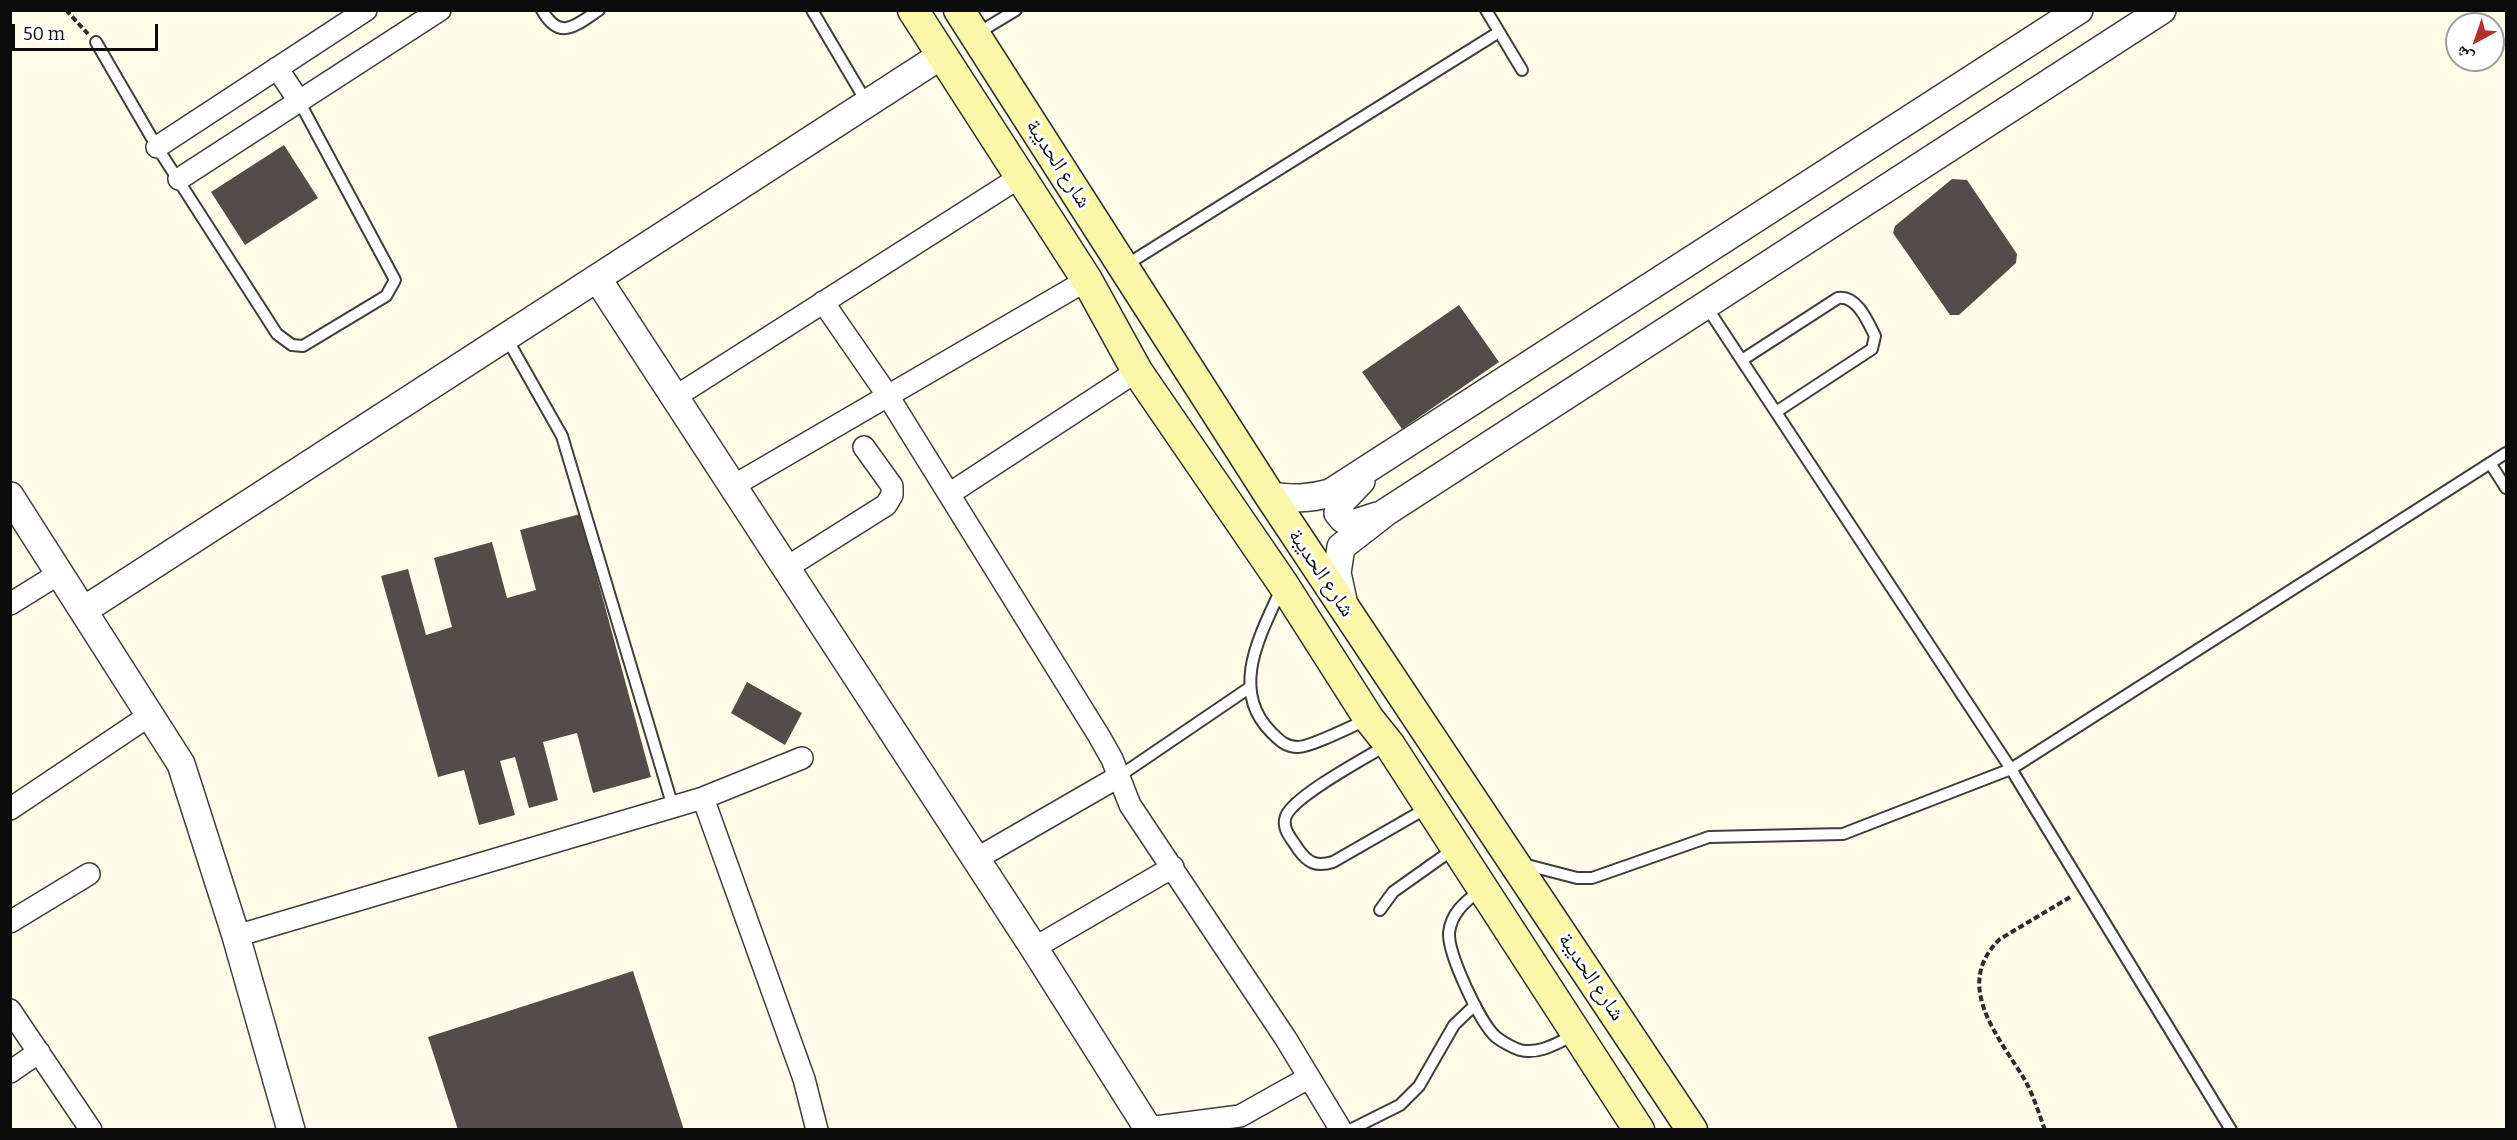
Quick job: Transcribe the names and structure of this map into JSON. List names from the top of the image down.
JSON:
{
  "streets": {
    "main road": ["شارع الحديبة"]
  },
  "scale_bar": "50 m",
  "north": "bottom left"
}
